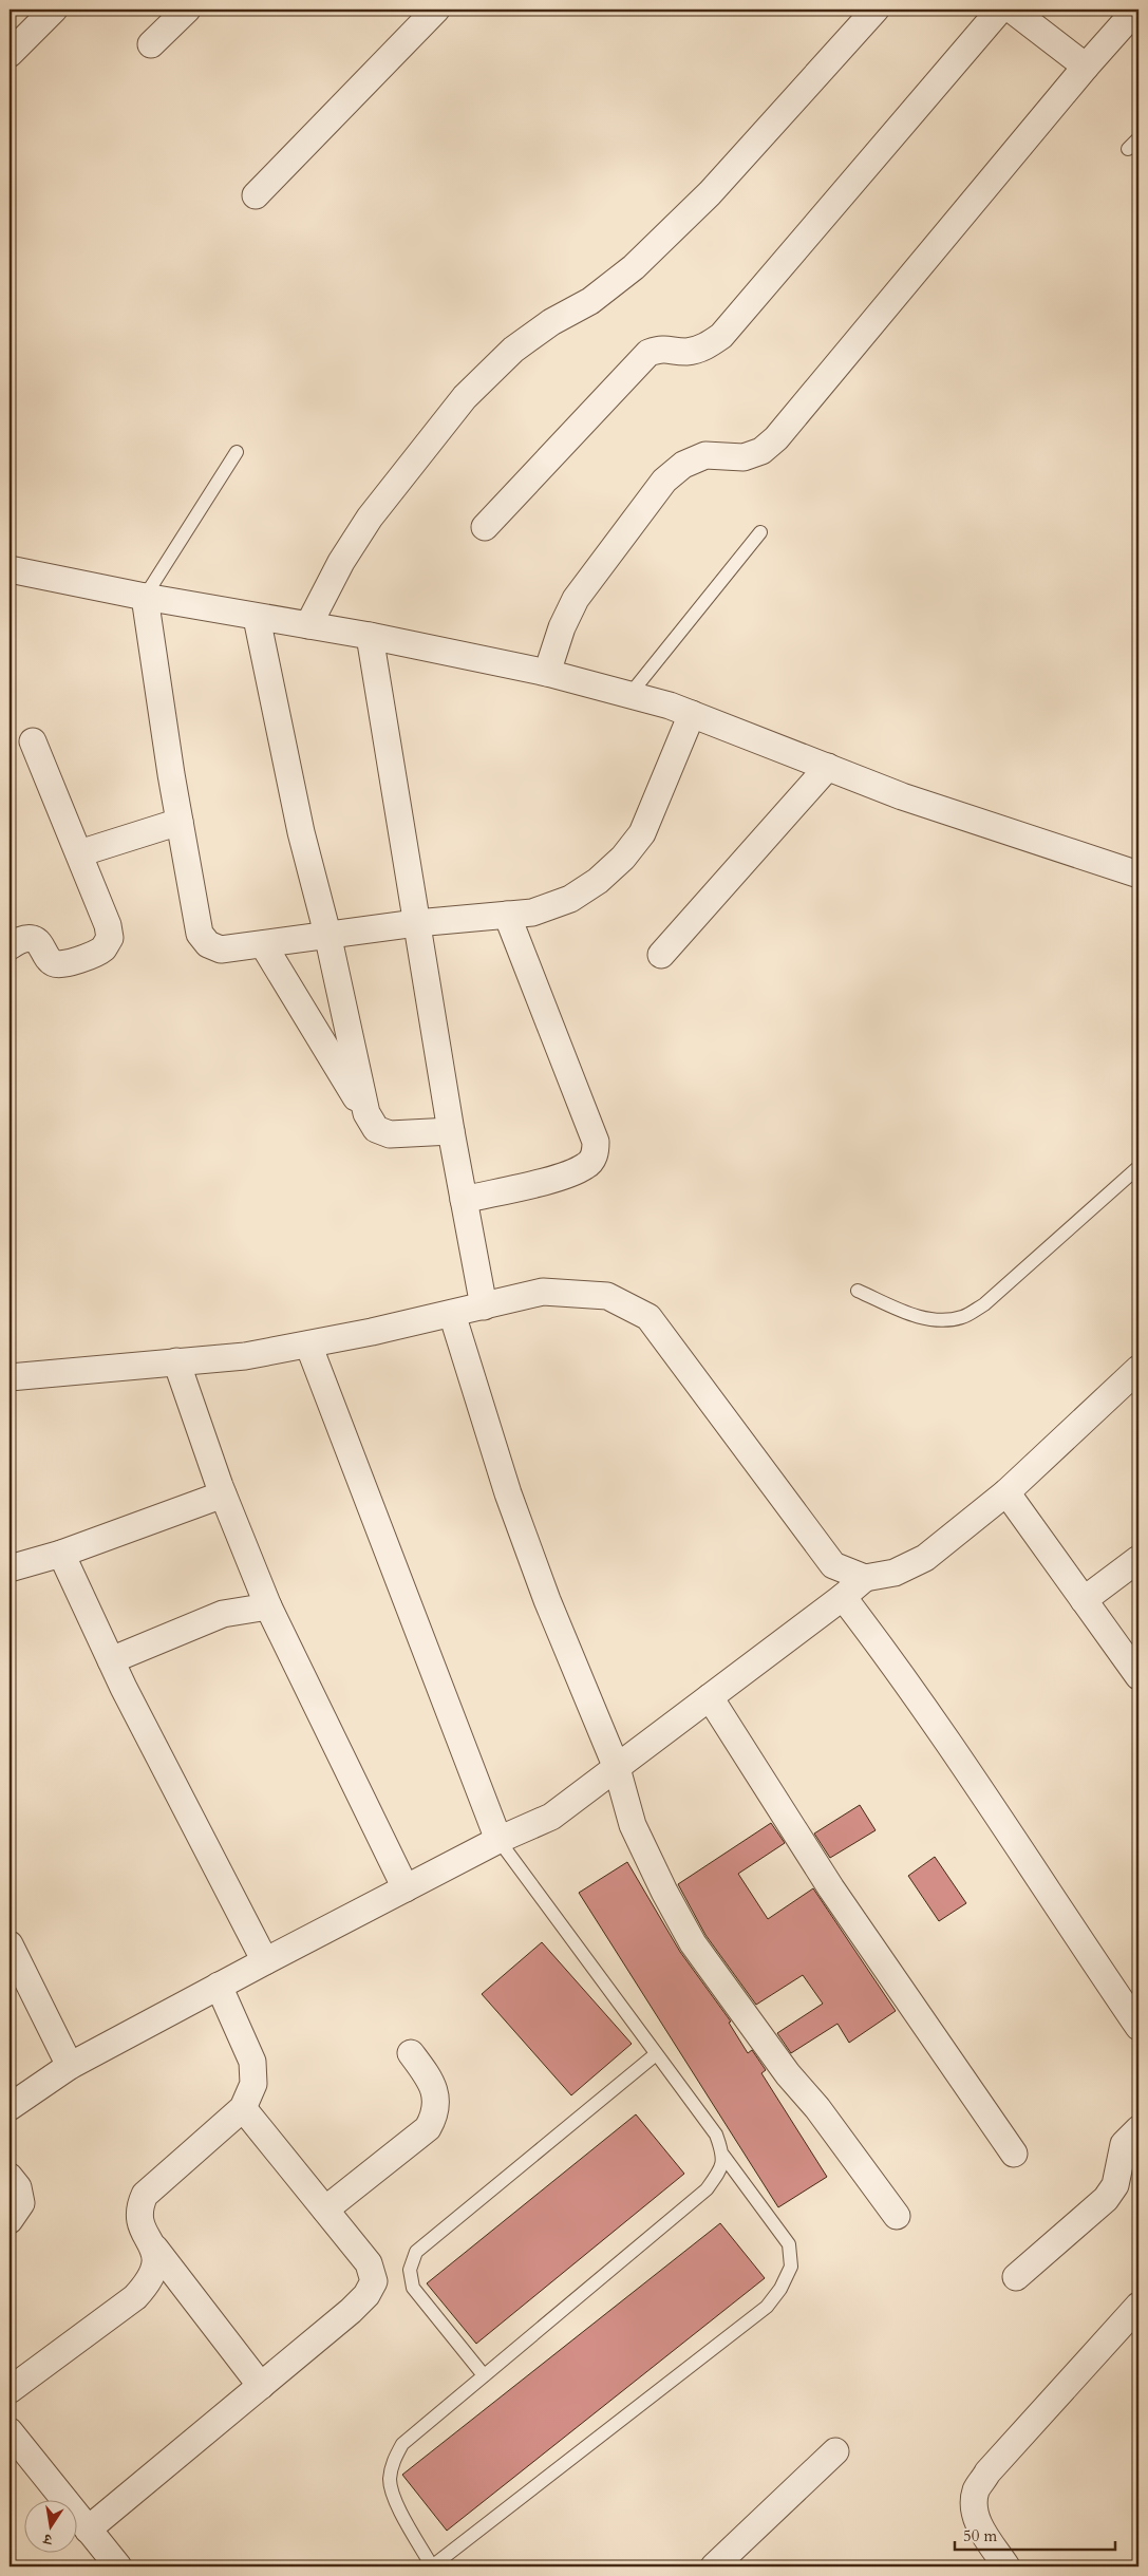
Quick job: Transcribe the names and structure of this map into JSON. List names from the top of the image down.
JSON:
{
  "scale_bar": "50 m",
  "north": "bottom"
}
